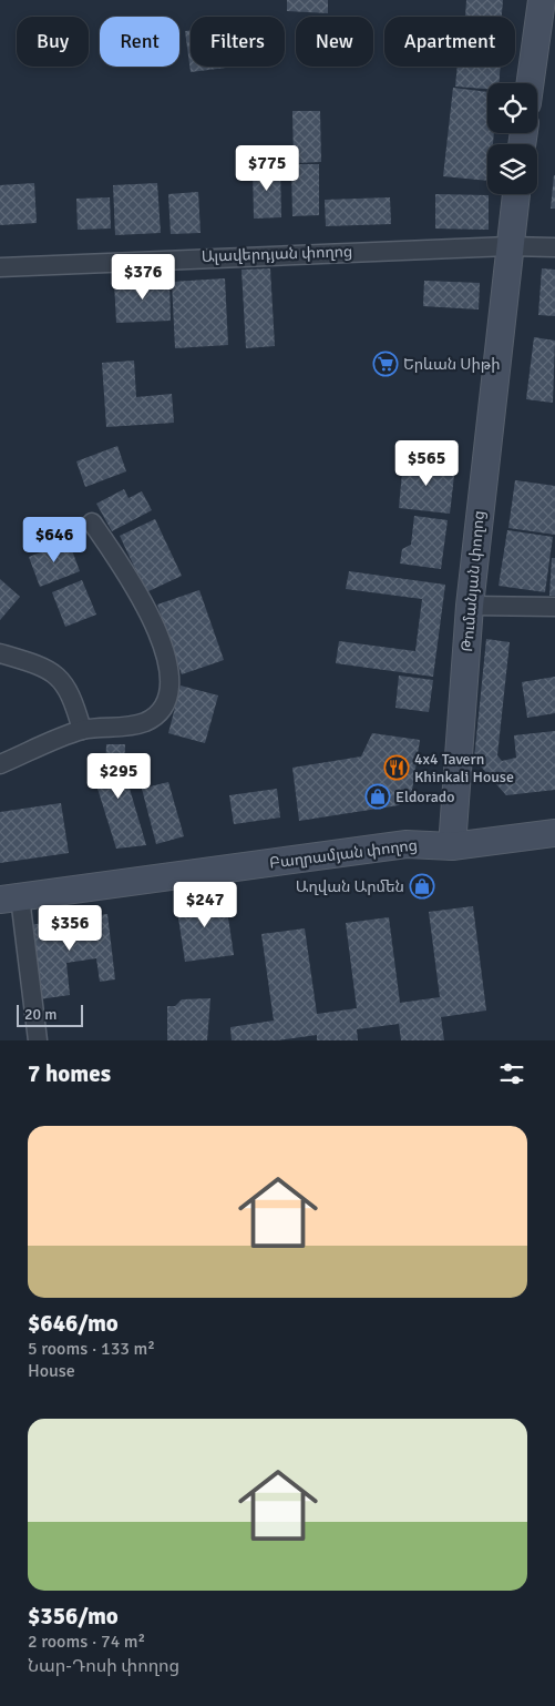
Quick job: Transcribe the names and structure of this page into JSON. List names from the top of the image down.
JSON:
{
  "streets": {
    "main road": ["Թումանյան փողոց", "Բաղրամյան փողոց"],
    "street": ["Ալավերդյան փողոց"]
  },
  "crossings": [
    ["Ալավերդյան փողոց", "Թումանյան փողոց"],
    ["Թումանյան փողոց", "Բաղրամյան փողոց"]
  ],
  "places": {
    "supermarket": ["Երևան Սիթի"],
    "restaurant": ["4x4 Tavern Khinkali House"],
    "shop": ["Eldorado", "Աղվան Արմեն"]
  },
  "scale_bar": "20 m",
  "page": {
    "chip": [
      "Buy",
      "Rent",
      "Filters",
      "New",
      "Apartment"
    ],
    "price": [
      "$775",
      "$376",
      "$565",
      "$646",
      "$295",
      "$247",
      "$356"
    ],
    "scale": "20 m",
    "heading": "7 homes",
    "list": [
      {
        "name": "$646/mo",
        "note": "5 rooms · 133 m² · House"
      },
      {
        "name": "$356/mo",
        "note": "2 rooms · 74 m² · Նար-Դոսի փողոց"
      }
    ]
  }
}
